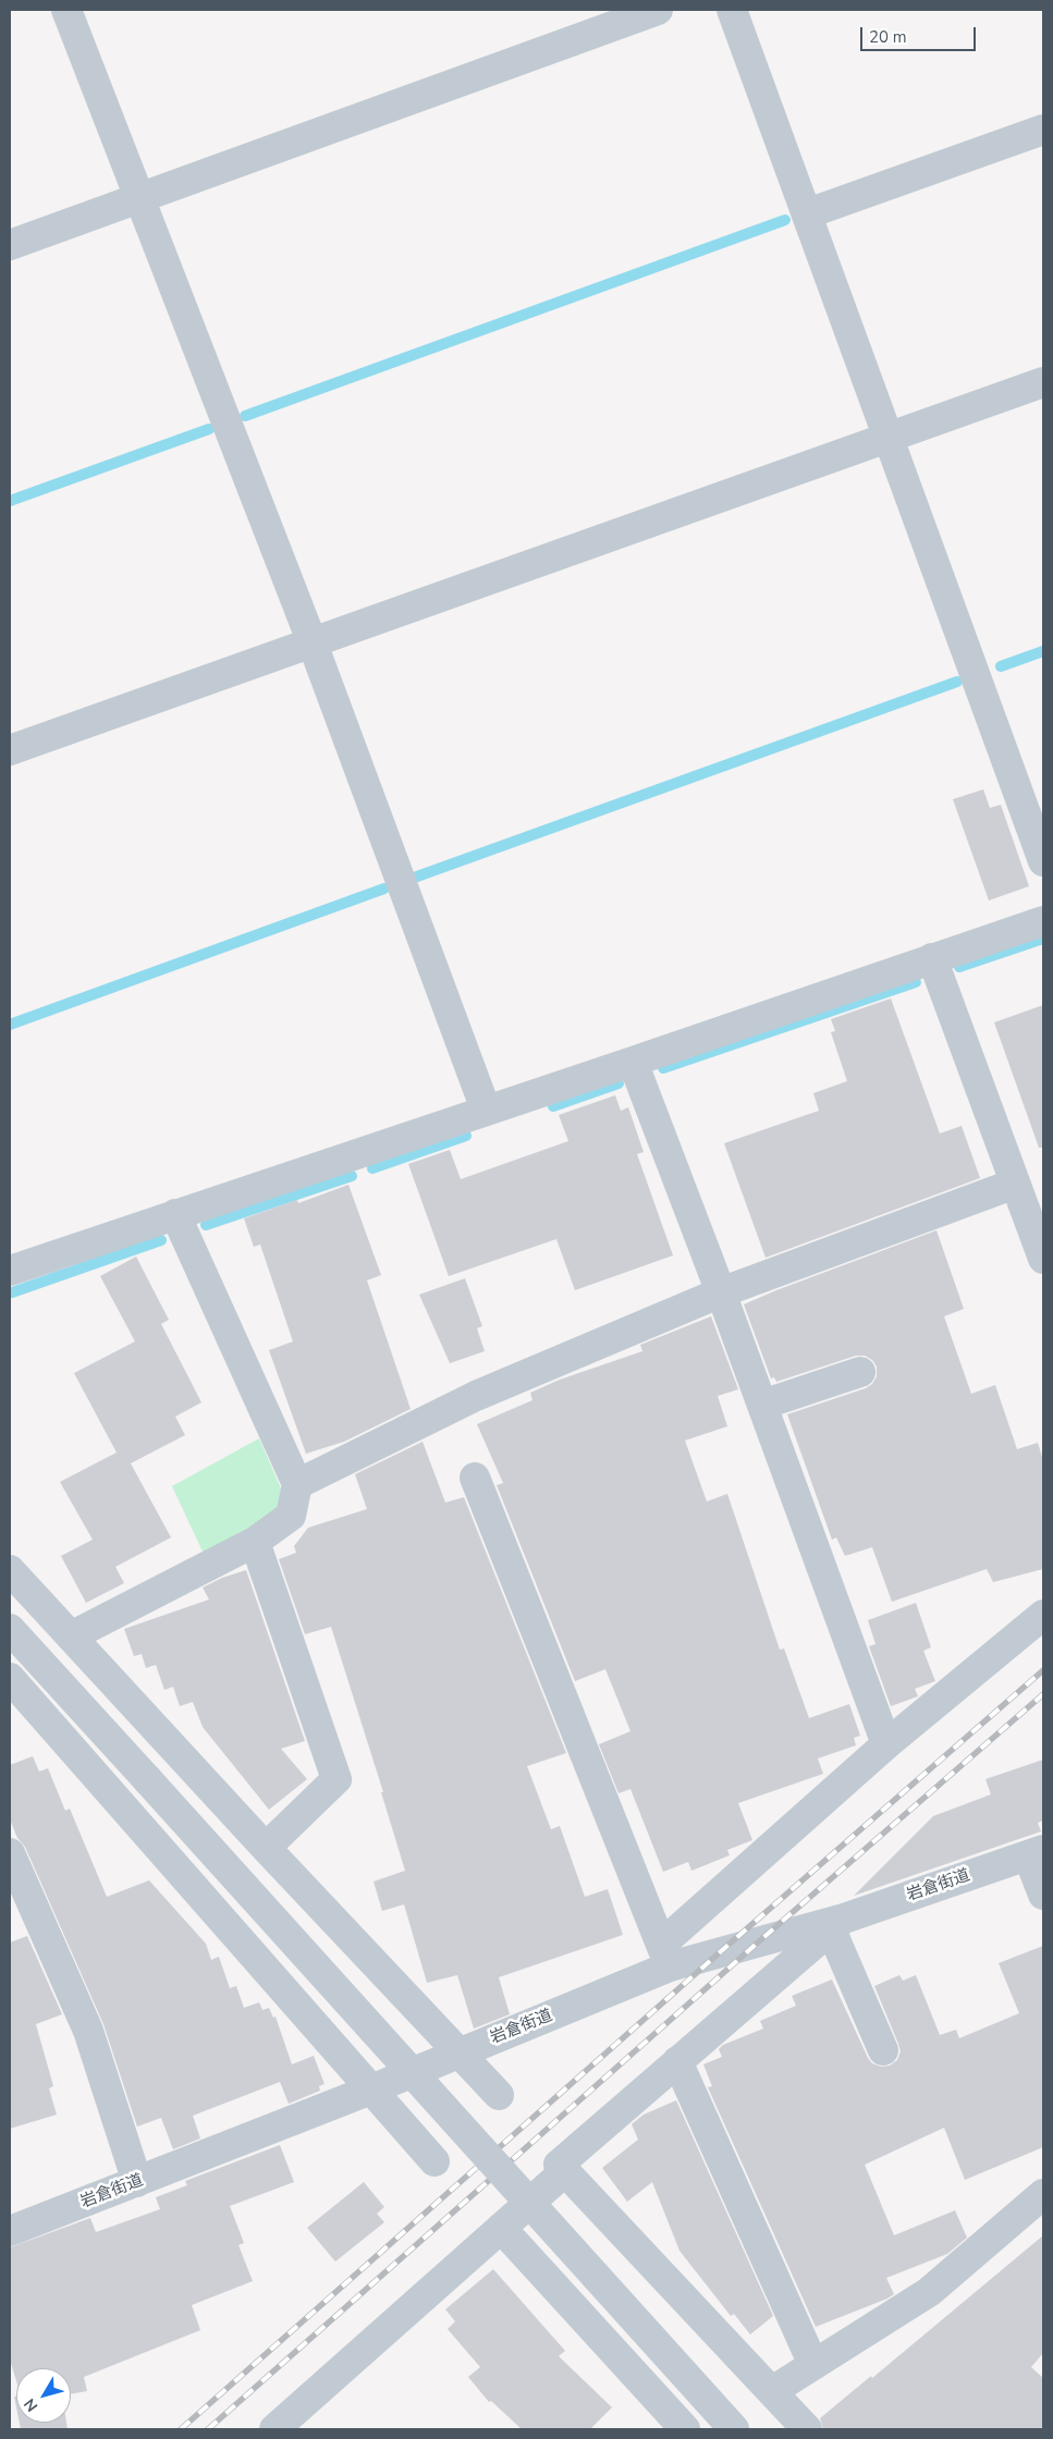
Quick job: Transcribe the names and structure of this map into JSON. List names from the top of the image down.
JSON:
{
  "streets": {
    "street": ["岩倉街道"]
  },
  "scale_bar": "20 m",
  "north": "bottom left"
}
